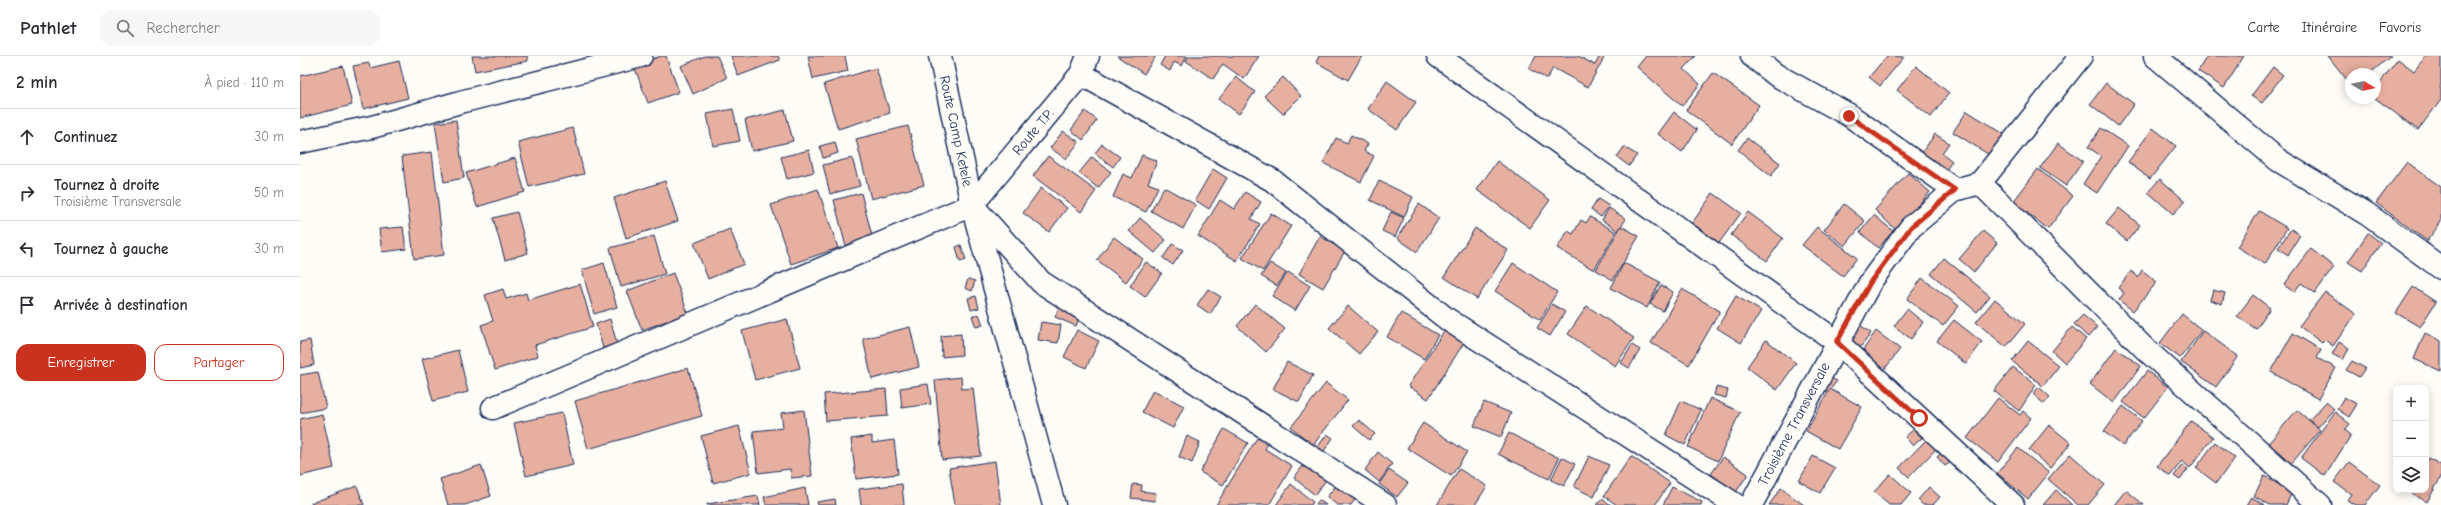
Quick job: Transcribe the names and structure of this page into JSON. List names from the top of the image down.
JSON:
{
  "streets": {
    "street": ["Route Camp Ketele", "Route T.P.", "Troisième Transversale"]
  },
  "crossings": [
    ["Route Camp Ketele", "Route T.P."]
  ],
  "north": "right",
  "page": {
    "header": "Pathlet",
    "search": "Rechercher",
    "nav": ["Carte", "Itinéraire", "Favoris"],
    "heading": ["2 min", "À pied · 110 m"],
    "list": [
      ["Continuez", "30 m"],
      ["Tournez à droite", "Troisième Transversale", "50 m"],
      ["Tournez à gauche", "30 m"],
      "Arrivée à destination"
    ],
    "buttons": ["Enregistrer", "Partager"],
    "map_buttons": ["+", "−"]
  }
}
